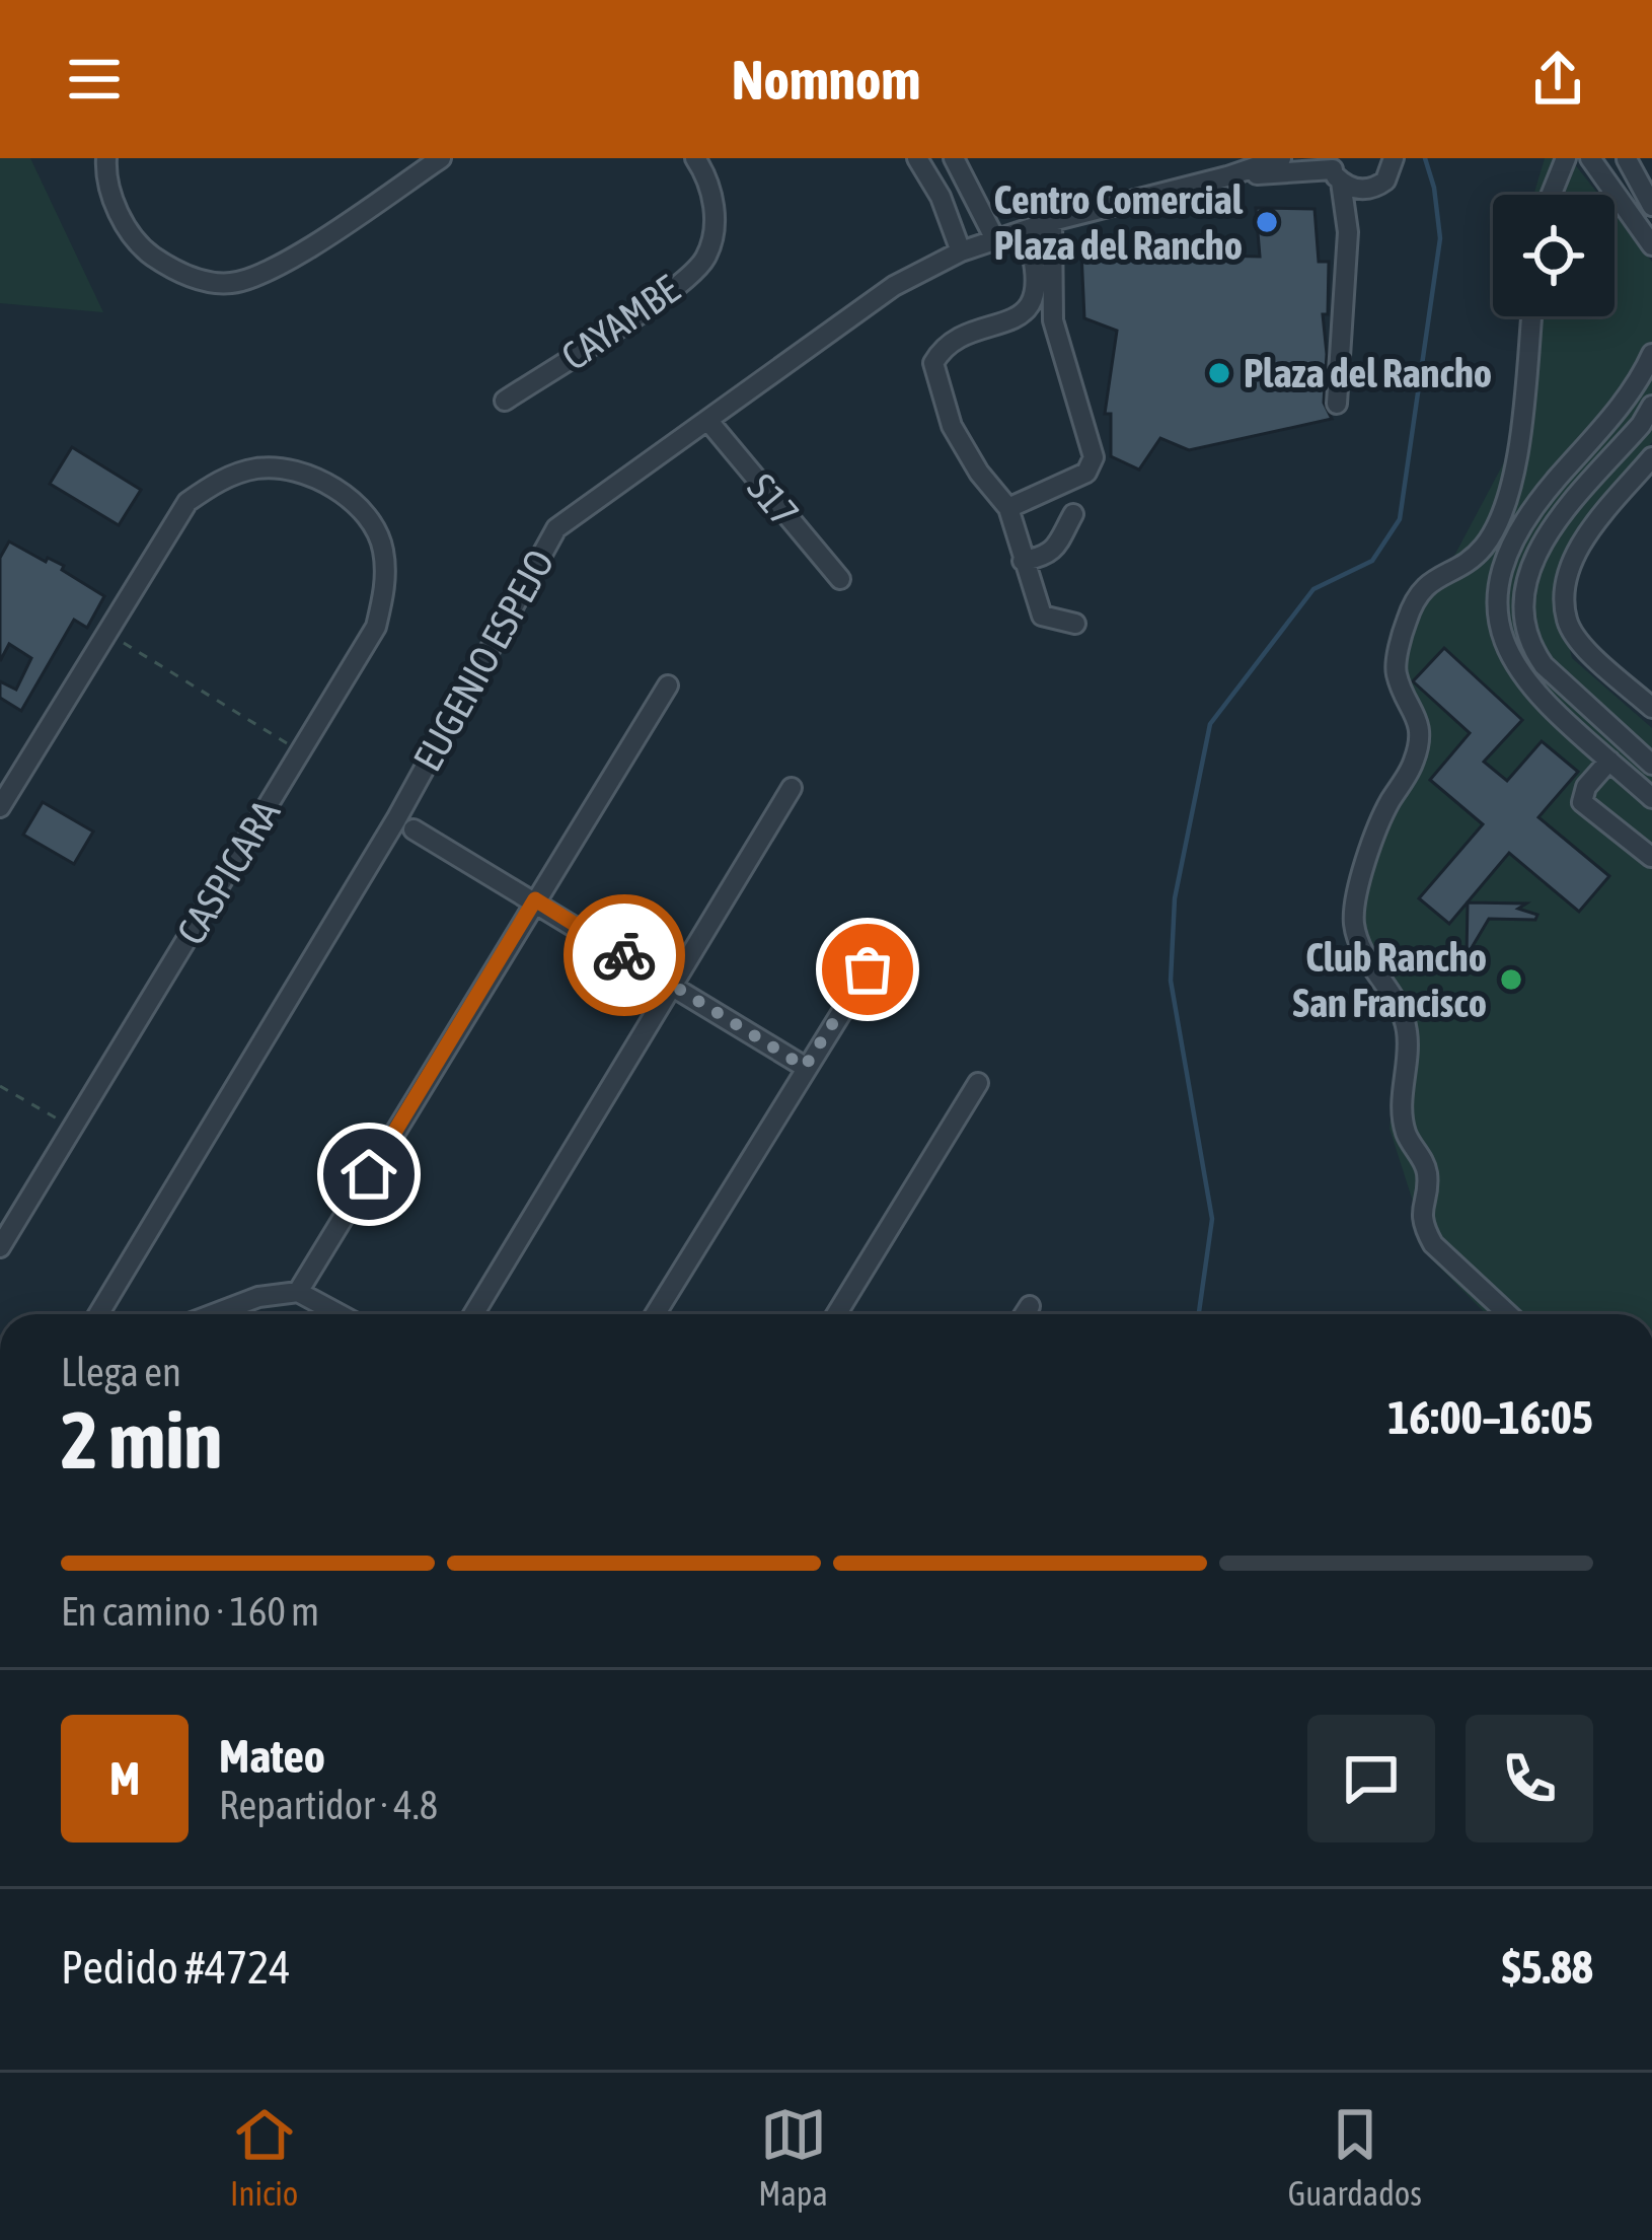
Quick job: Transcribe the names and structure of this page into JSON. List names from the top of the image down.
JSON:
{
  "streets": {
    "street": [
      "CAYAMBE",
      "S17",
      "EUGENIO ESPEJO",
      "CASPICARA"
    ]
  },
  "crossings": [
    ["S17", "EUGENIO ESPEJO"]
  ],
  "places": ["Centro Comercial Plaza del Rancho", "Plaza del Rancho", "Club Rancho San Francisco"],
  "page": {
    "header": "Nomnom",
    "heading": ["2 min", "Llega en", "16:00–16:05"],
    "panel": [
      "Mateo",
      "Repartidor · 4.8",
      "Pedido #4724",
      "$5.88"
    ],
    "bar": "En camino · 160 m",
    "round": "M",
    "tabs": ["Inicio", "Mapa", "Guardados"]
  }
}
